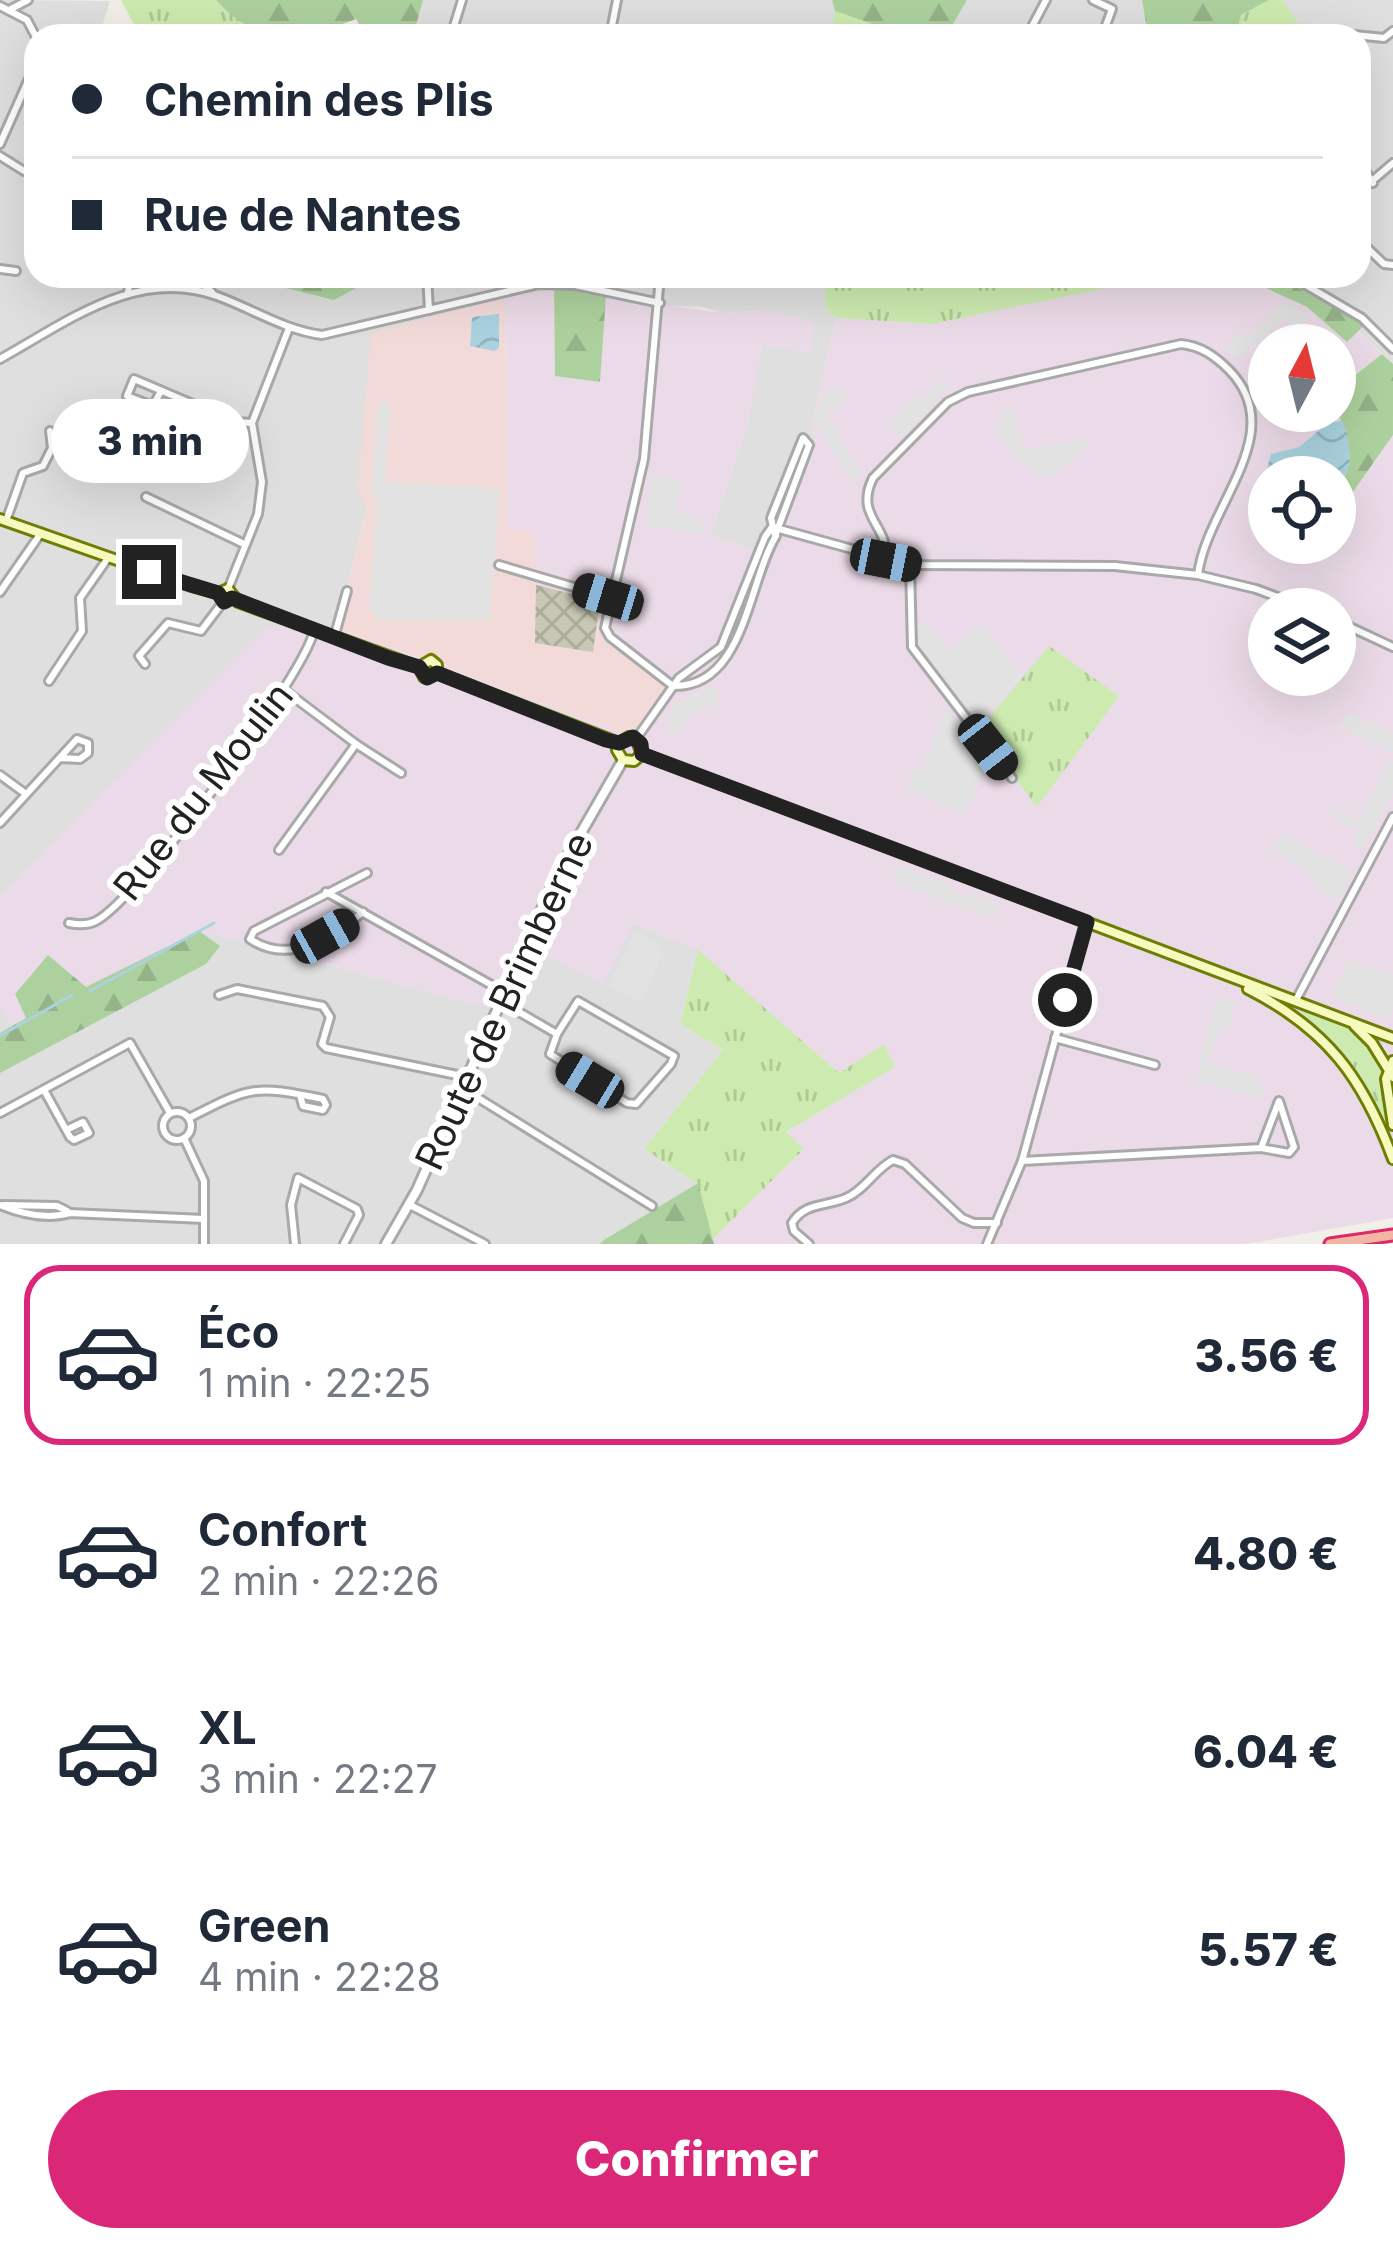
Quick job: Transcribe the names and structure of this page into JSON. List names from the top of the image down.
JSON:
{
  "streets": {
    "street": ["Rue du Moulin", "Route de Brimberne"]
  },
  "north": "top",
  "page": {
    "banner": ["Chemin des Plis", "Rue de Nantes"],
    "bubble": "3 min",
    "list": [
      {
        "name": "Éco",
        "note": "1 min · 22:25",
        "value": "3.56 €"
      },
      {
        "name": "Confort",
        "note": "2 min · 22:26",
        "value": "4.80 €"
      },
      {
        "name": "XL",
        "note": "3 min · 22:27",
        "value": "6.04 €"
      },
      {
        "name": "Green",
        "note": "4 min · 22:28",
        "value": "5.57 €"
      }
    ],
    "buttons": "Confirmer"
  }
}
